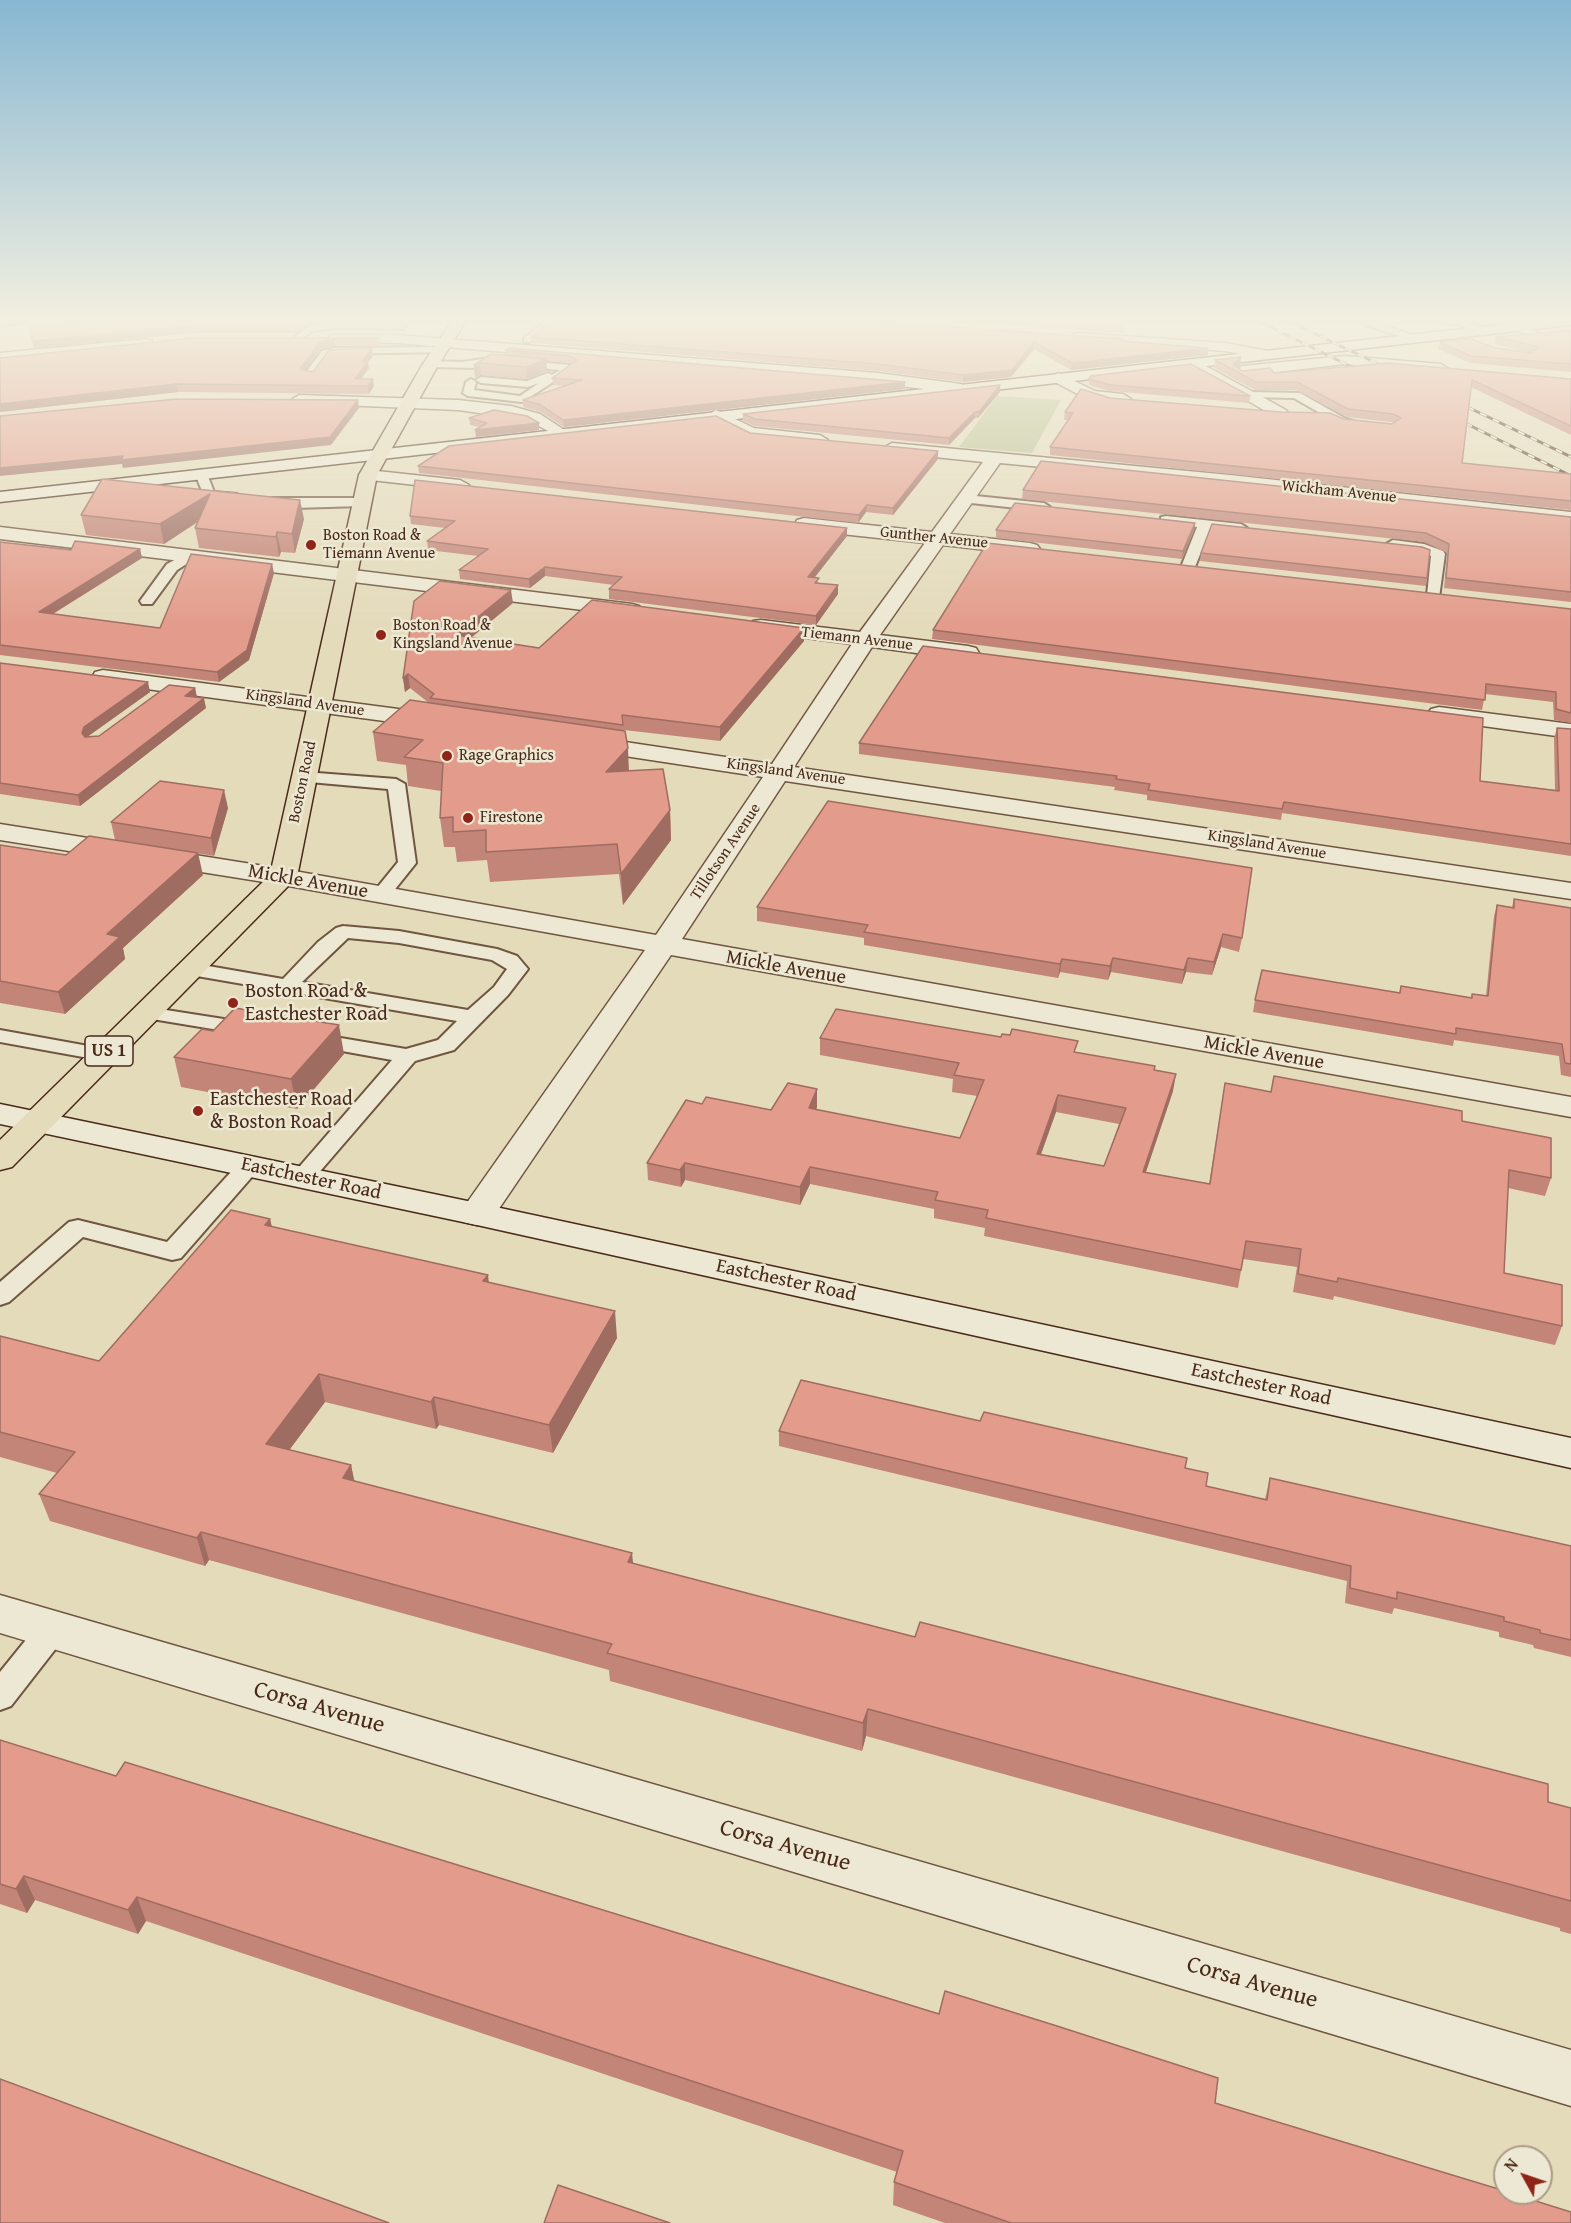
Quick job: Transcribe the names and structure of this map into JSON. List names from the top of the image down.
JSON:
{
  "streets": {
    "main road": ["Boston Road", "US 1"],
    "street": [
      "Wickham Avenue",
      "Gunther Avenue",
      "Tiemann Avenue",
      "Kingsland Avenue",
      "Tillotson Avenue",
      "Mickle Avenue",
      "Eastchester Road",
      "Corsa Avenue"
    ]
  },
  "crossings": [
    ["Wickham Avenue", "Tillotson Avenue"],
    ["Gunther Avenue", "Tillotson Avenue"],
    ["Tiemann Avenue", "Tillotson Avenue"],
    ["Kingsland Avenue", "Boston Road"],
    ["Kingsland Avenue", "Tillotson Avenue"],
    ["Boston Road", "Mickle Avenue"],
    ["Boston Road", "US 1"],
    ["Tillotson Avenue", "Mickle Avenue"],
    ["Tillotson Avenue", "Eastchester Road"],
    ["Mickle Avenue", "US 1"],
    ["US 1", "Eastchester Road"]
  ],
  "places": [
    "Boston Road & Tiemann Avenue",
    "Boston Road & Kingsland Avenue",
    "Rage Graphics",
    "Firestone",
    "Boston Road & Eastchester Road",
    "Eastchester Road & Boston Road"
  ],
  "north": "top left"
}
